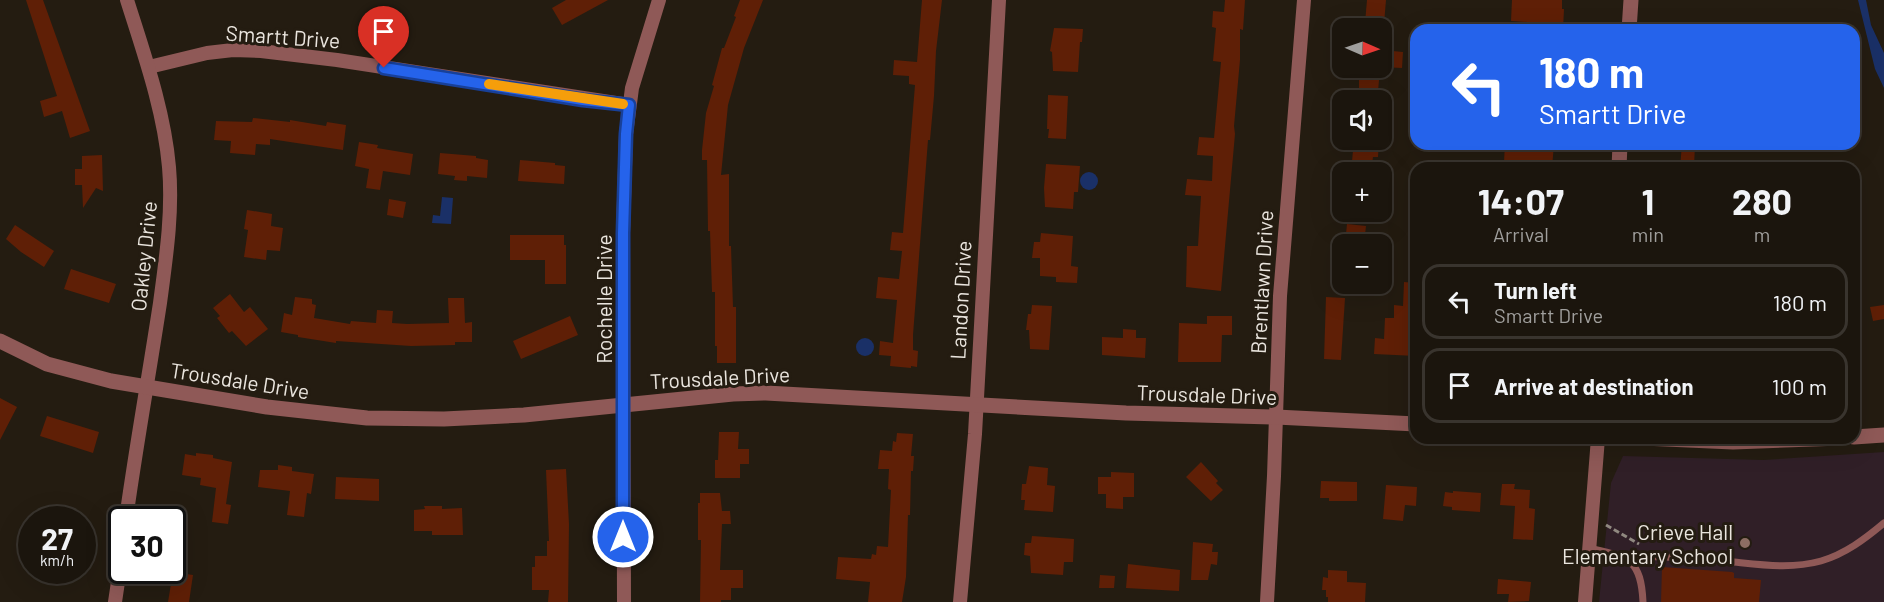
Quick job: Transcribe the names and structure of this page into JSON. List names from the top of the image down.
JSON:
{
  "streets": {
    "street": [
      "Smartt Drive",
      "Oakley Drive",
      "Brentlawn Drive",
      "Rochelle Drive",
      "Landon Drive",
      "Trousdale Drive"
    ]
  },
  "crossings": [
    ["Smartt Drive", "Oakley Drive"],
    ["Smartt Drive", "Rochelle Drive"],
    ["Oakley Drive", "Trousdale Drive"],
    ["Brentlawn Drive", "Trousdale Drive"],
    ["Rochelle Drive", "Trousdale Drive"],
    ["Landon Drive", "Trousdale Drive"]
  ],
  "places": ["Crieve Hall Elementary School"],
  "north": "right",
  "page": {
    "map_buttons": ["+", "−"],
    "turn": ["180 m", "Smartt Drive"],
    "eta": [
      "14:07",
      "Arrival",
      "1",
      "min",
      "280",
      "m"
    ],
    "list": [
      {
        "name": "Turn left",
        "note": "Smartt Drive",
        "value": "180 m"
      },
      {
        "name": "Arrive at destination",
        "value": "100 m"
      }
    ],
    "speed": "27 km/h",
    "limit": "30"
  }
}
